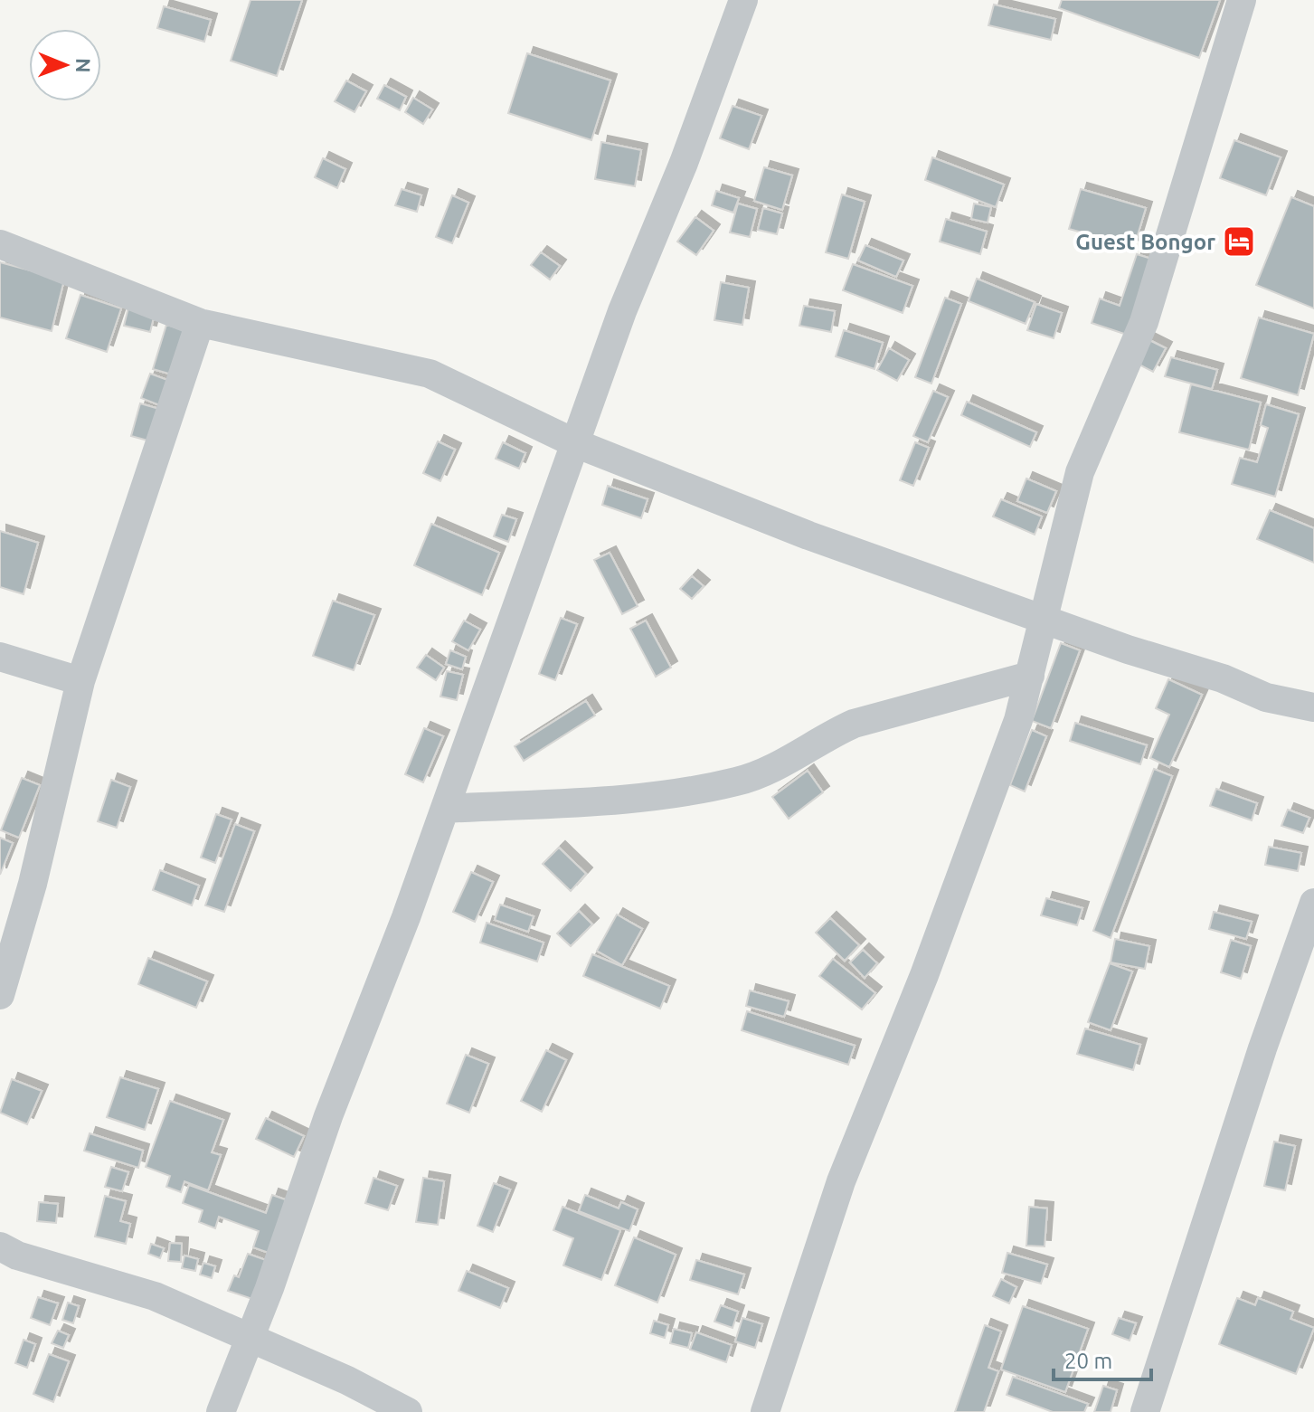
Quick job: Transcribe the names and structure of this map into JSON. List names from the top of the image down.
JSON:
{
  "places": {
    "hotel": ["Guest Bongor"]
  },
  "scale_bar": "20 m",
  "north": "right"
}
